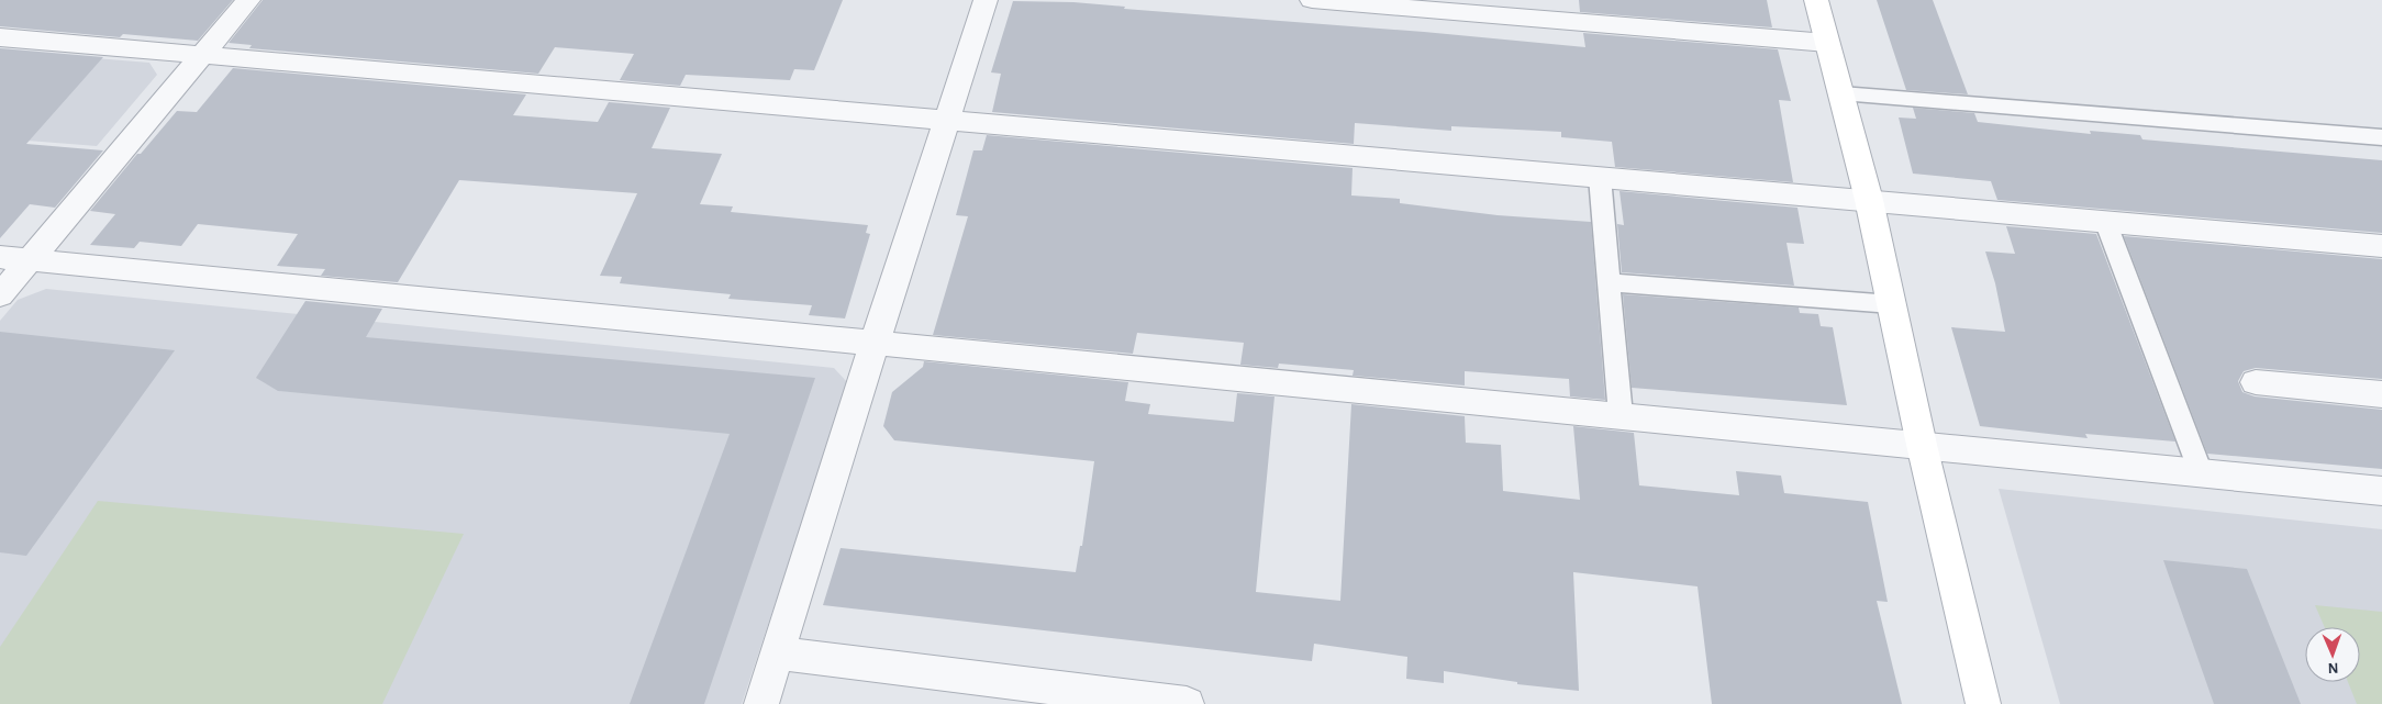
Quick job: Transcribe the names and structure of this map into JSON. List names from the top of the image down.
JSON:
{
  "north": "bottom"
}
